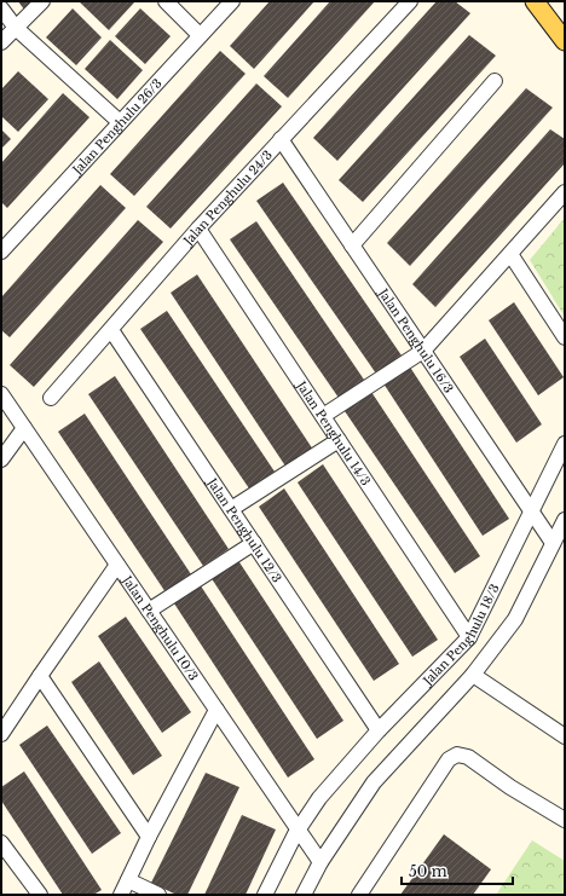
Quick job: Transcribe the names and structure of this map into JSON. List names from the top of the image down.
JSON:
{
  "streets": {
    "street": [
      "Jalan Penghulu 26/3",
      "Jalan Penghulu 24/3",
      "Jalan Penghulu 16/3",
      "Jalan Penghulu 14/3",
      "Jalan Penghulu 12/3",
      "Jalan Penghulu 10/3",
      "Jalan Penghulu 18/3"
    ]
  },
  "crossings": [
    ["Jalan Penghulu 24/3", "Jalan Penghulu 16/3"],
    ["Jalan Penghulu 24/3", "Jalan Penghulu 14/3"],
    ["Jalan Penghulu 24/3", "Jalan Penghulu 12/3"],
    ["Jalan Penghulu 16/3", "Jalan Penghulu 18/3"],
    ["Jalan Penghulu 14/3", "Jalan Penghulu 18/3"],
    ["Jalan Penghulu 12/3", "Jalan Penghulu 18/3"],
    ["Jalan Penghulu 10/3", "Jalan Penghulu 18/3"]
  ],
  "scale_bar": "50 m"
}
